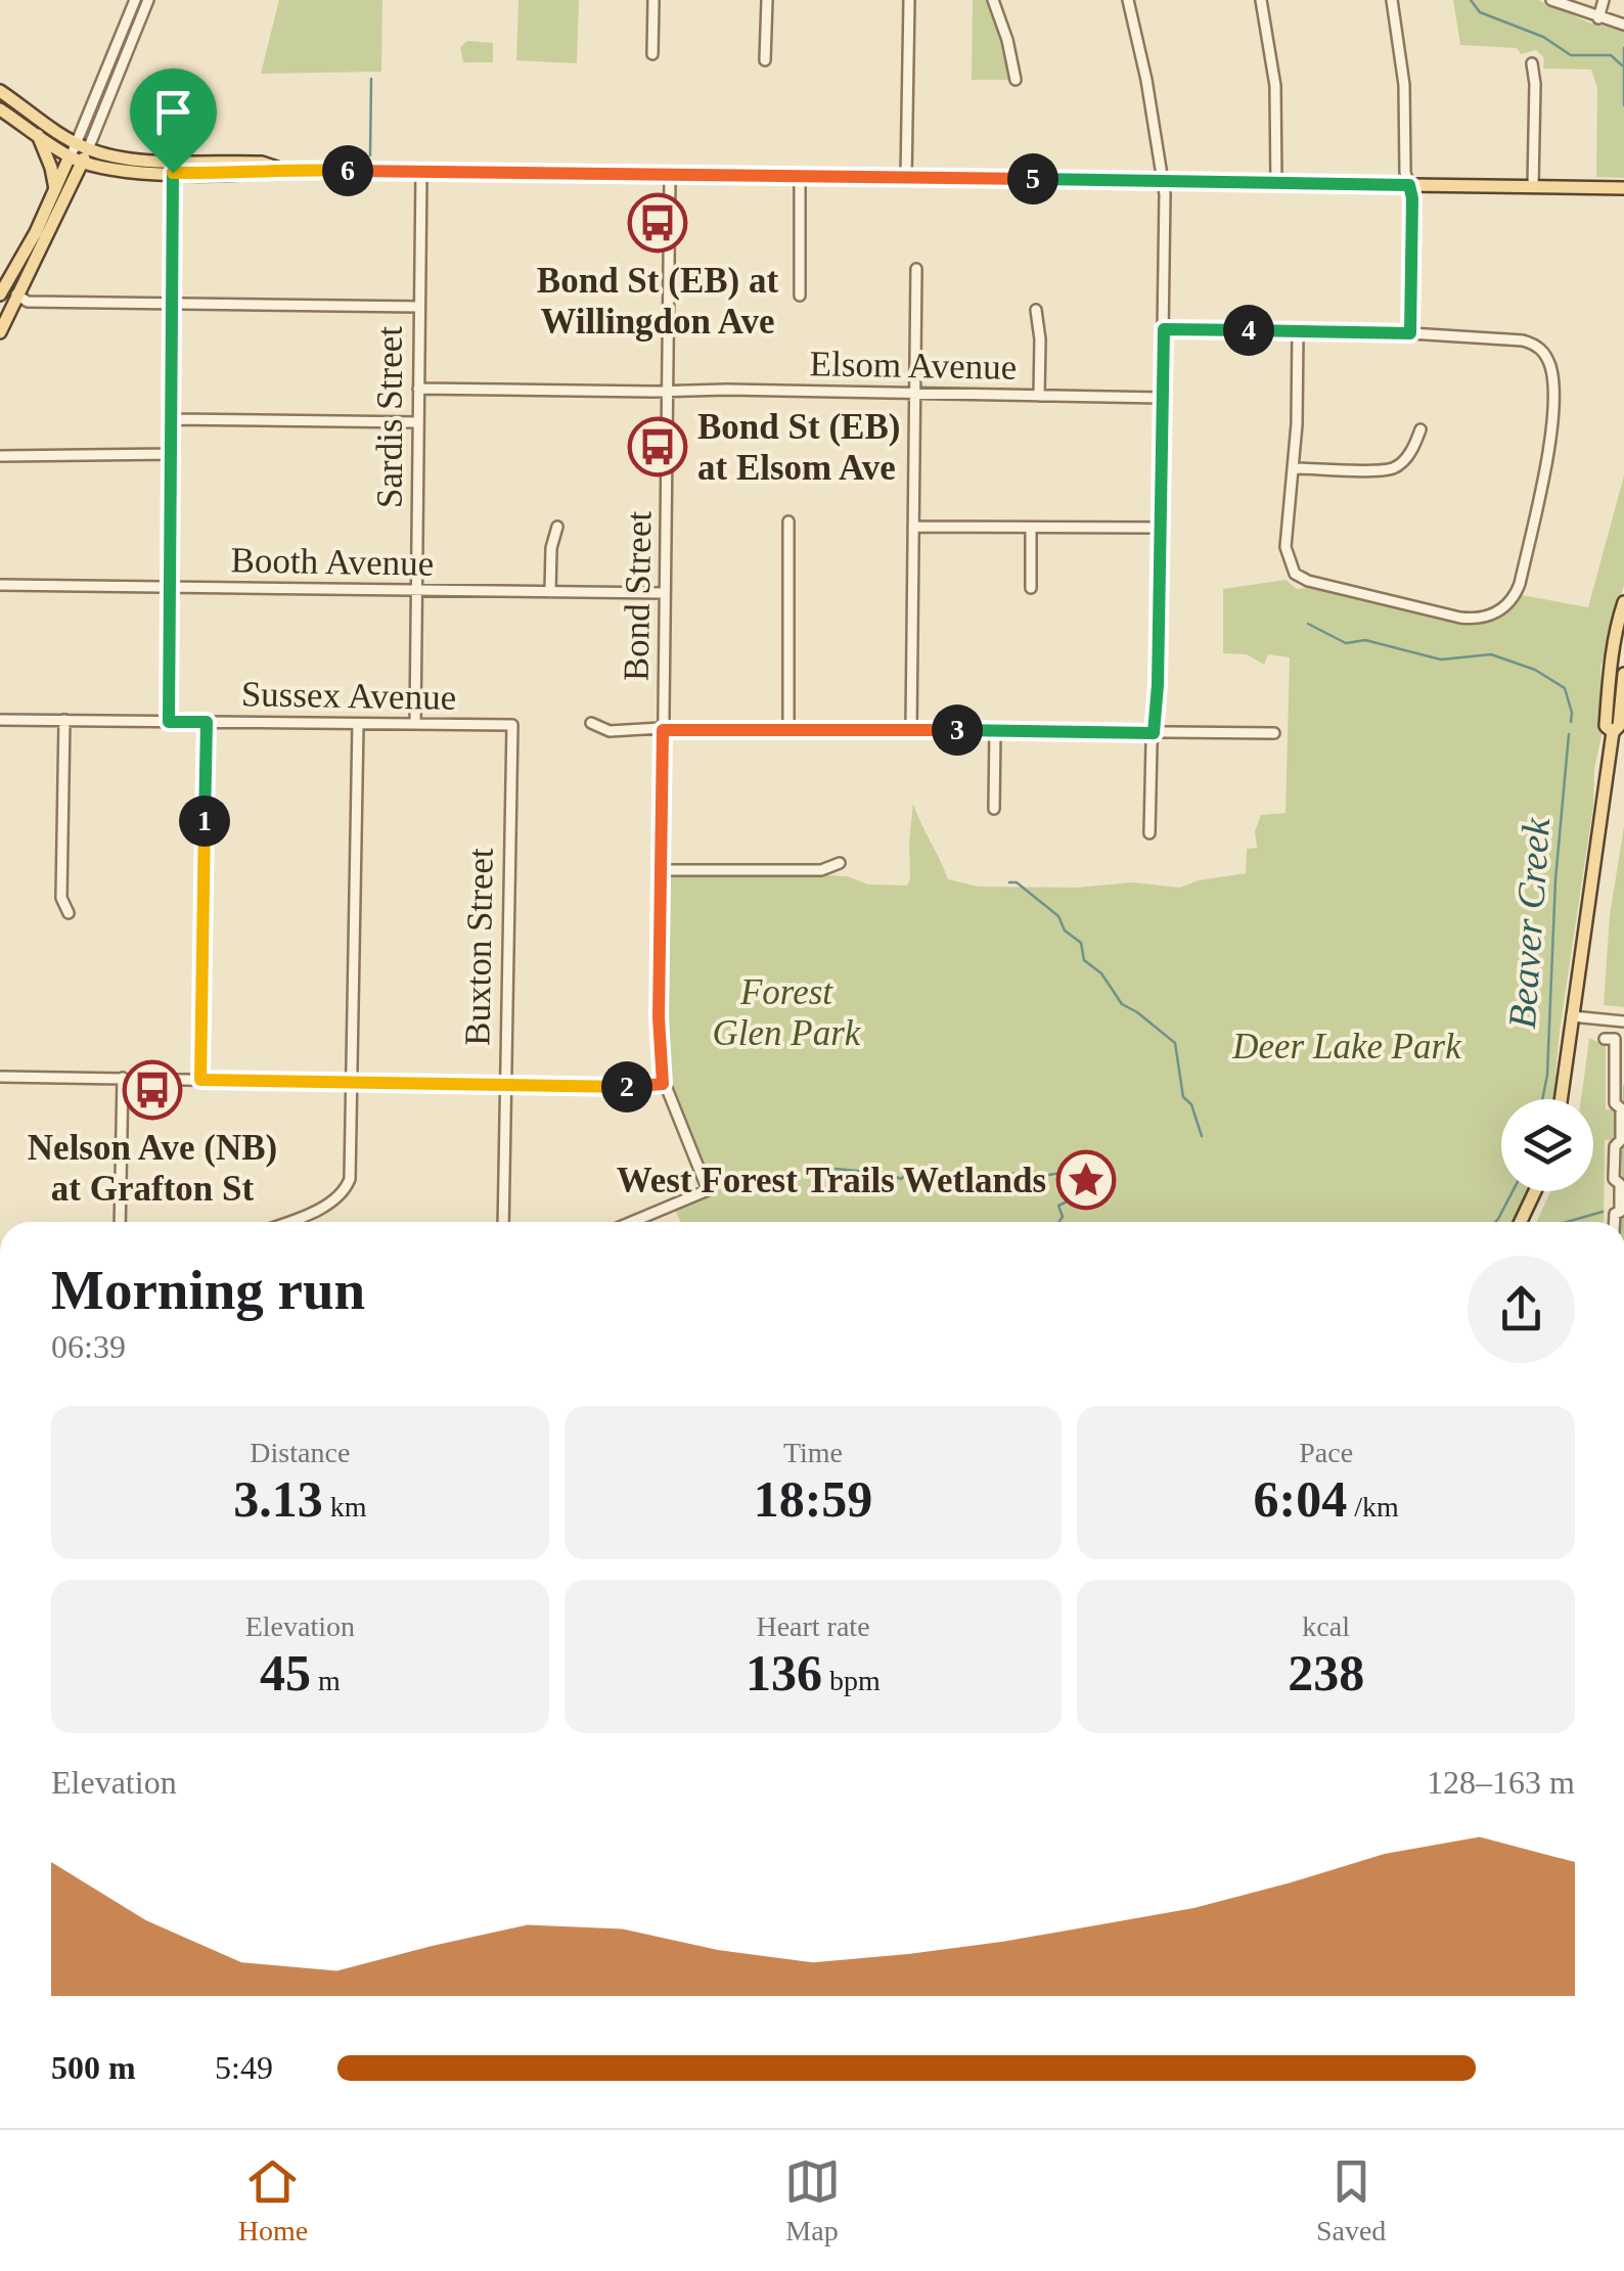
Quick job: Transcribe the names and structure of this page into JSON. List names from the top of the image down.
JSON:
{
  "streets": {
    "street": [
      "Elsom Avenue",
      "Sardis Street",
      "Booth Avenue",
      "Bond Street",
      "Sussex Avenue",
      "Buxton Street"
    ]
  },
  "crossings": [
    ["Elsom Avenue", "Sardis Street"],
    ["Elsom Avenue", "Bond Street"],
    ["Sardis Street", "Booth Avenue"],
    ["Sardis Street", "Sussex Avenue"],
    ["Booth Avenue", "Bond Street"],
    ["Sussex Avenue", "Buxton Street"]
  ],
  "water": ["Beaver Creek"],
  "parks": ["Forest Glen Park", "Deer Lake Park"],
  "places": {
    "bus stop": ["Bond St (EB) at Willingdon Ave", "Bond St (EB) at Elsom Ave", "Nelson Ave (NB) at Grafton St"],
    "place": ["West Forest Trails Wetlands"]
  },
  "page": {
    "pins": [
      "6",
      "5",
      "4",
      "3",
      "1",
      "2"
    ],
    "heading": ["Morning run", "06:39"],
    "stats": [
      ["Distance", "3.13 km"],
      ["Time", "18:59"],
      ["Pace", "6:04 /km"],
      ["Elevation", "45 m"],
      ["Heart rate", "136 bpm"],
      ["kcal", "238"]
    ],
    "chart": ["Elevation", "128–163 m"],
    "list": [
      {
        "name": "500 m",
        "note": "5:49"
      }
    ],
    "tabs": ["Home", "Map", "Saved"]
  }
}
